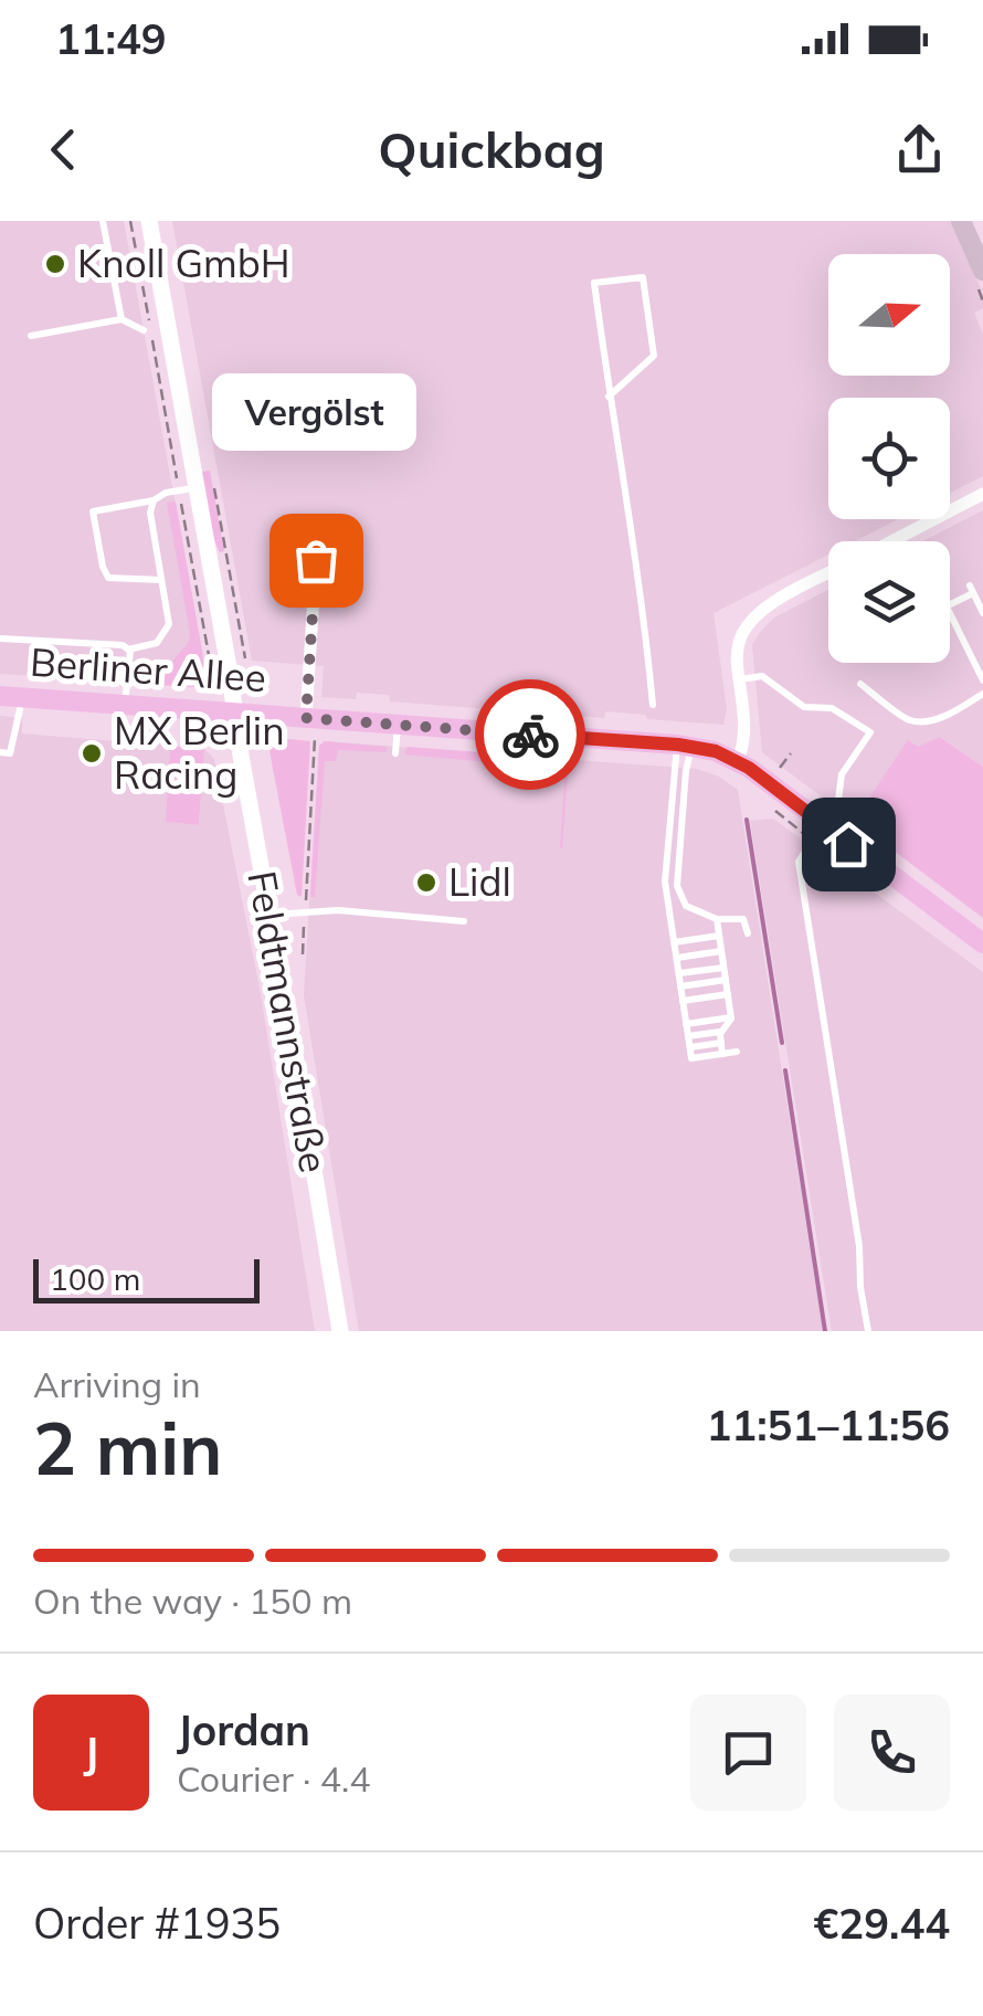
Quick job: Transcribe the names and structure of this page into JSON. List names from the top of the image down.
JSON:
{
  "streets": {
    "main road": ["Berliner Allee"],
    "street": ["Feldtmannstraße"]
  },
  "crossings": [
    ["Berliner Allee", "Feldtmannstraße"]
  ],
  "places": [
    "Knoll GmbH",
    "Vergölst",
    "MX Berlin Racing",
    "Lidl"
  ],
  "scale_bar": "100 m",
  "north": "right",
  "page": {
    "status": "11:49",
    "header": "Quickbag",
    "bubble": "Vergölst",
    "scale": "100 m",
    "heading": ["2 min", "Arriving in", "11:51–11:56"],
    "panel": [
      "Jordan",
      "Courier · 4.4",
      "Order #1935",
      "€29.44"
    ],
    "bar": "On the way · 150 m",
    "round": "J"
  }
}
